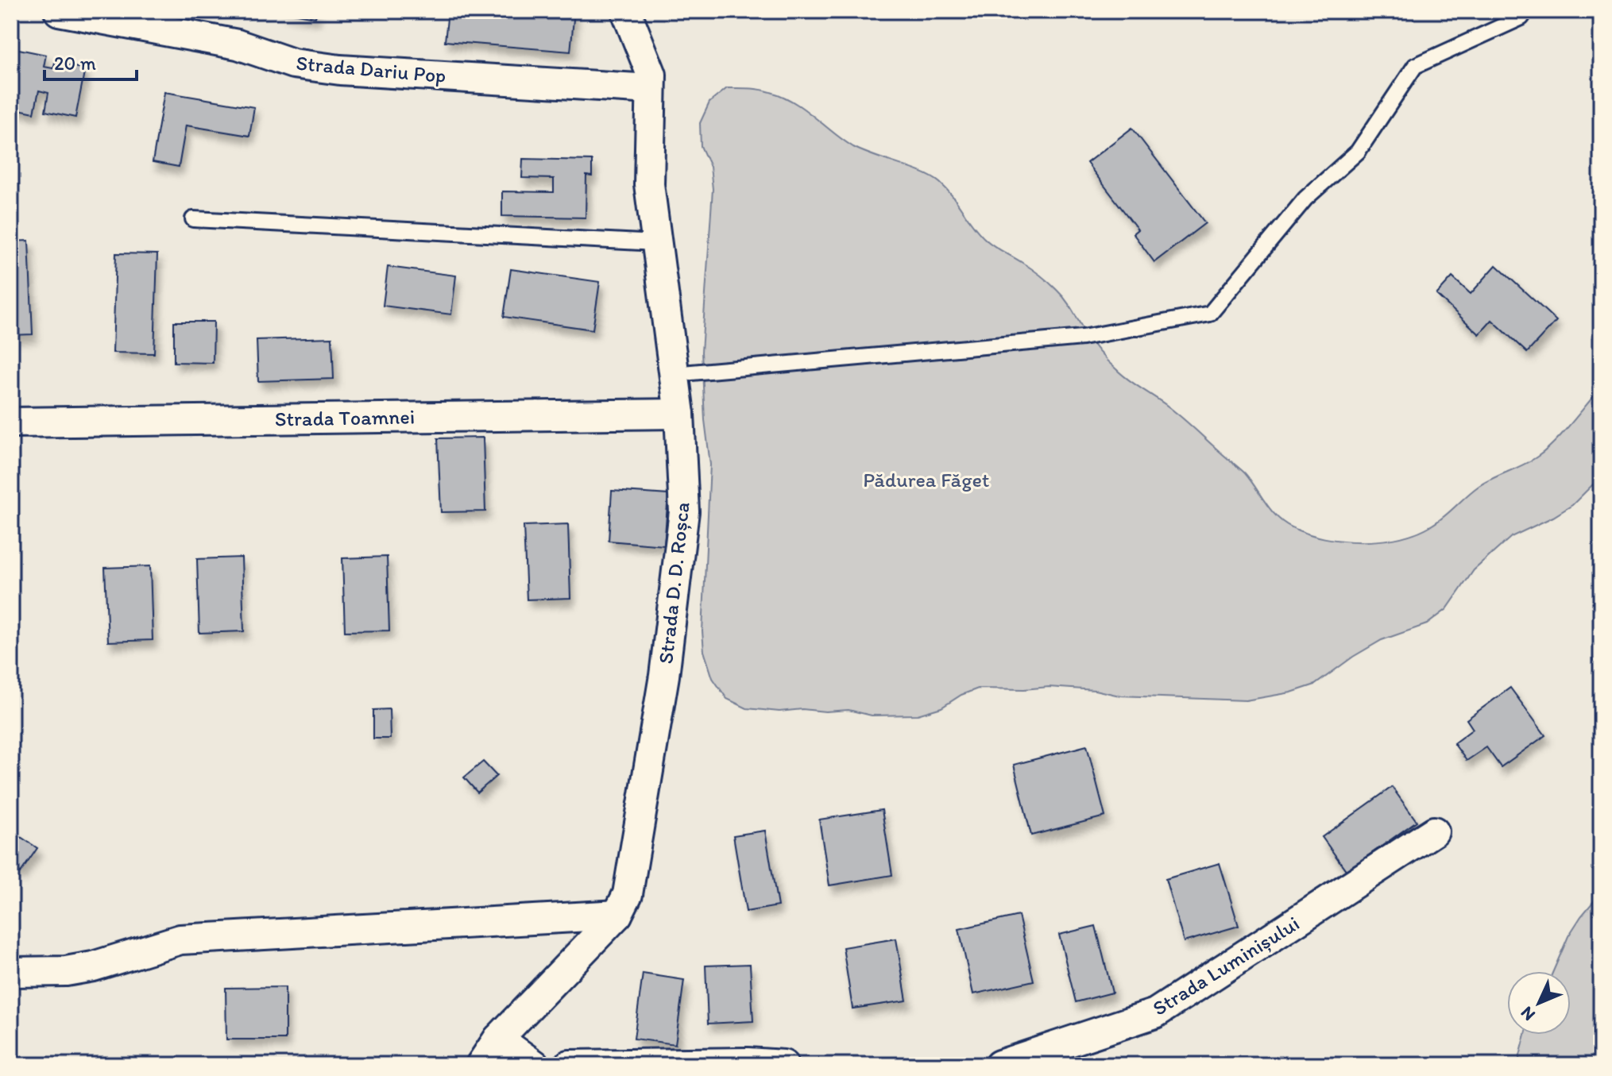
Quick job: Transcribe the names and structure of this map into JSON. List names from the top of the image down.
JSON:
{
  "streets": {
    "street": [
      "Strada Dariu Pop",
      "Strada Toamnei",
      "Strada D. D. Roșca",
      "Strada Luminișului"
    ]
  },
  "crossings": [
    ["Strada Dariu Pop", "Strada D. D. Roșca"],
    ["Strada Toamnei", "Strada D. D. Roșca"]
  ],
  "parks": ["Pădurea Făget"],
  "scale_bar": "20 m",
  "north": "bottom left"
}
